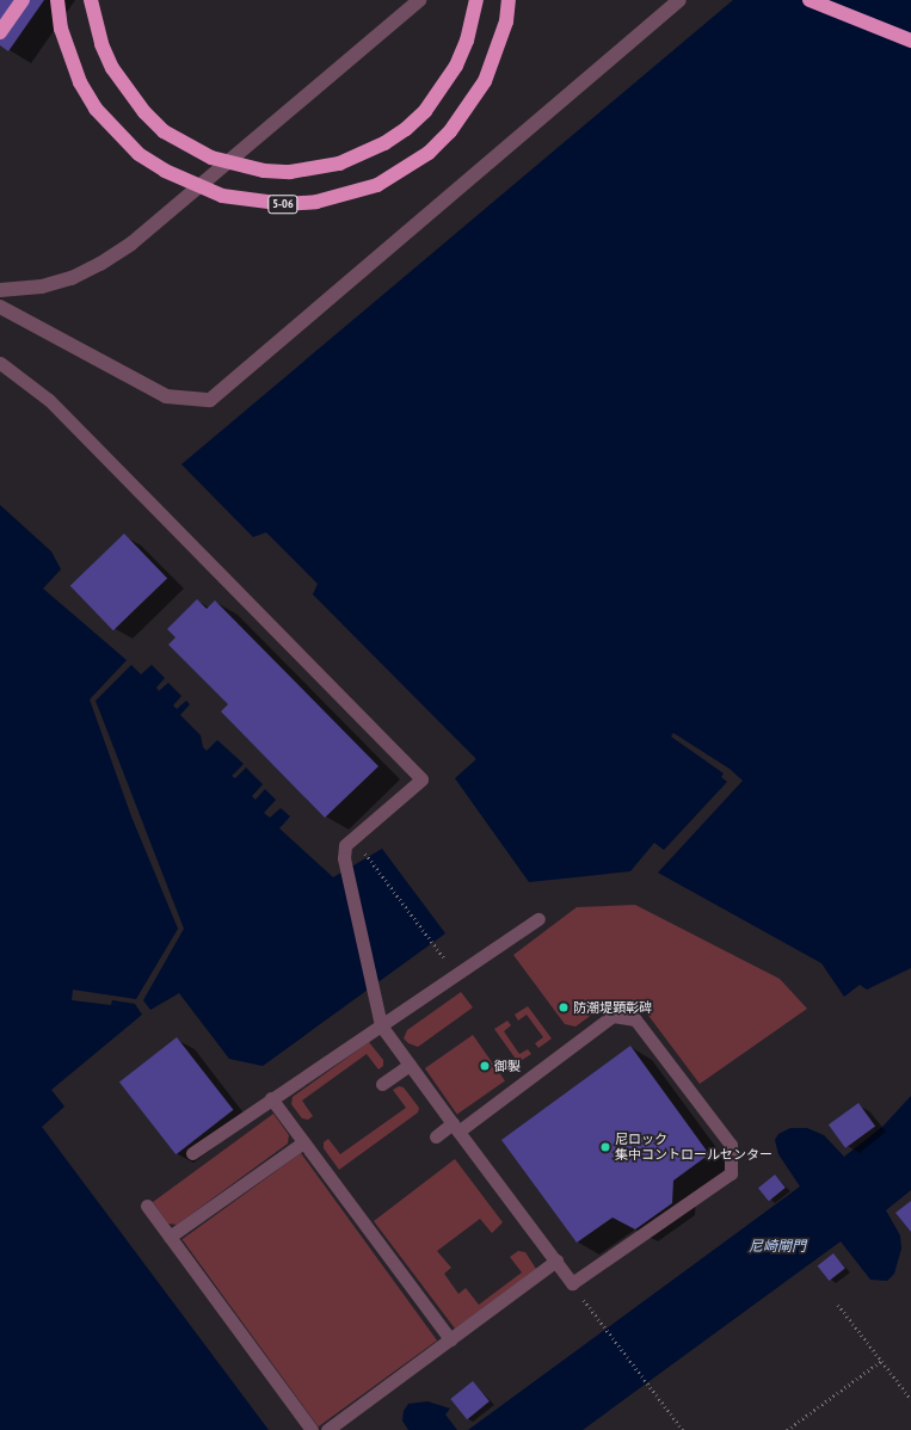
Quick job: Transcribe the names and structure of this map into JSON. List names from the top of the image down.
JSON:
{
  "streets": {
    "highway": ["5-06"]
  },
  "water": ["尼崎閘門"],
  "places": ["防潮堤顕彰碑", "御製", "尼ロック 集中コントロールセンター"]
}
